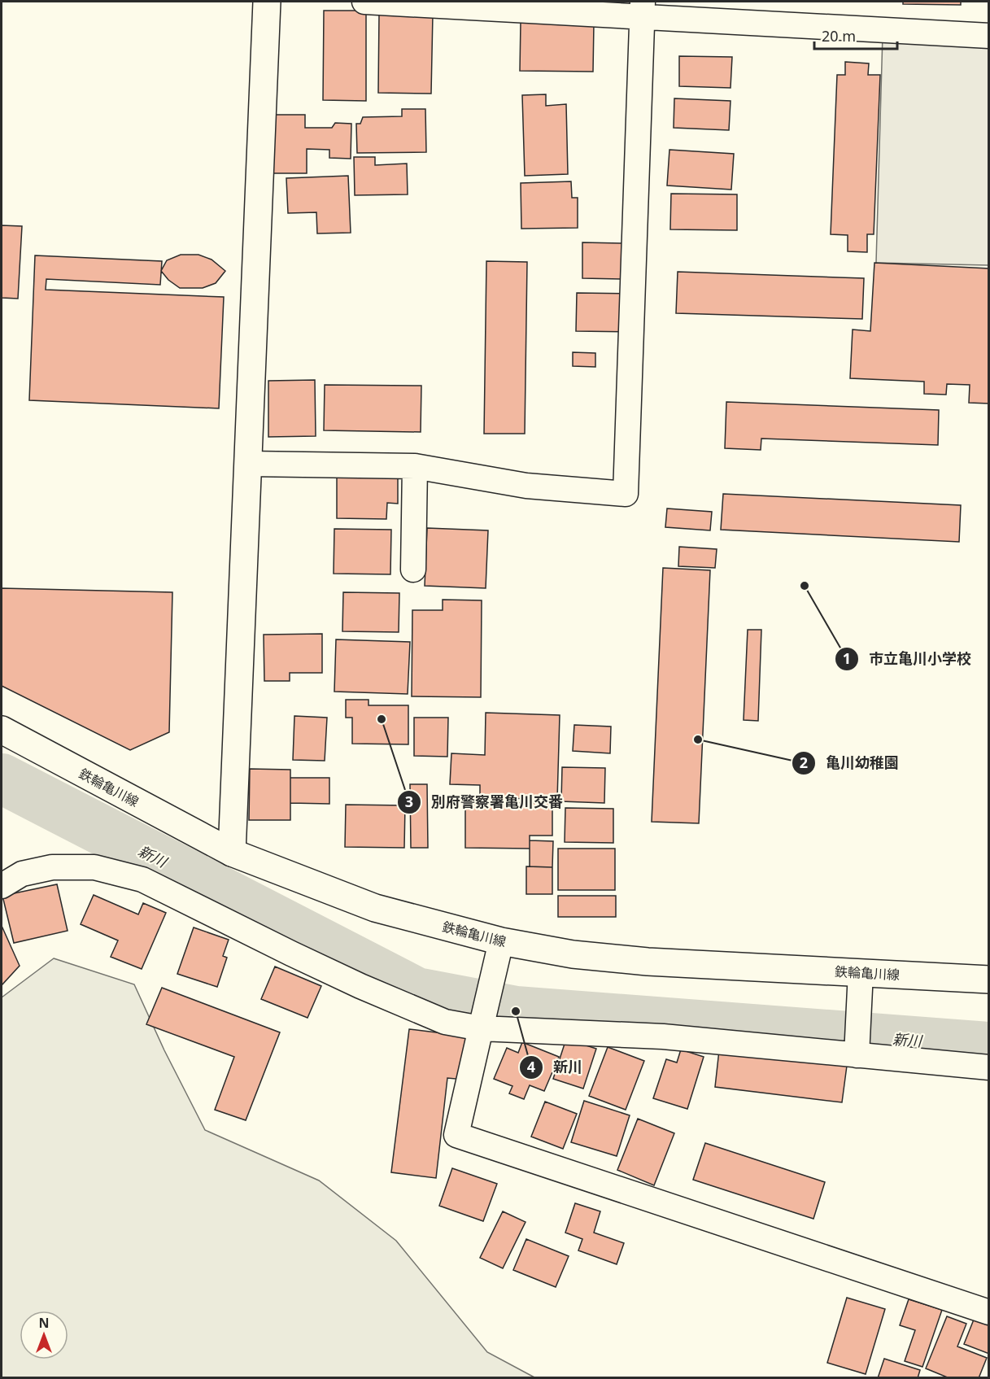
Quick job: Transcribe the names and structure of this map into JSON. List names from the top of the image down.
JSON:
{
  "streets": {
    "main road": ["鉄輪亀川線"]
  },
  "water": ["新川"],
  "places": [
    "市立亀川小学校",
    "別府警察署亀川交番",
    "亀川幼稚園",
    "新川"
  ],
  "scale_bar": "20 m",
  "north": "top"
}
